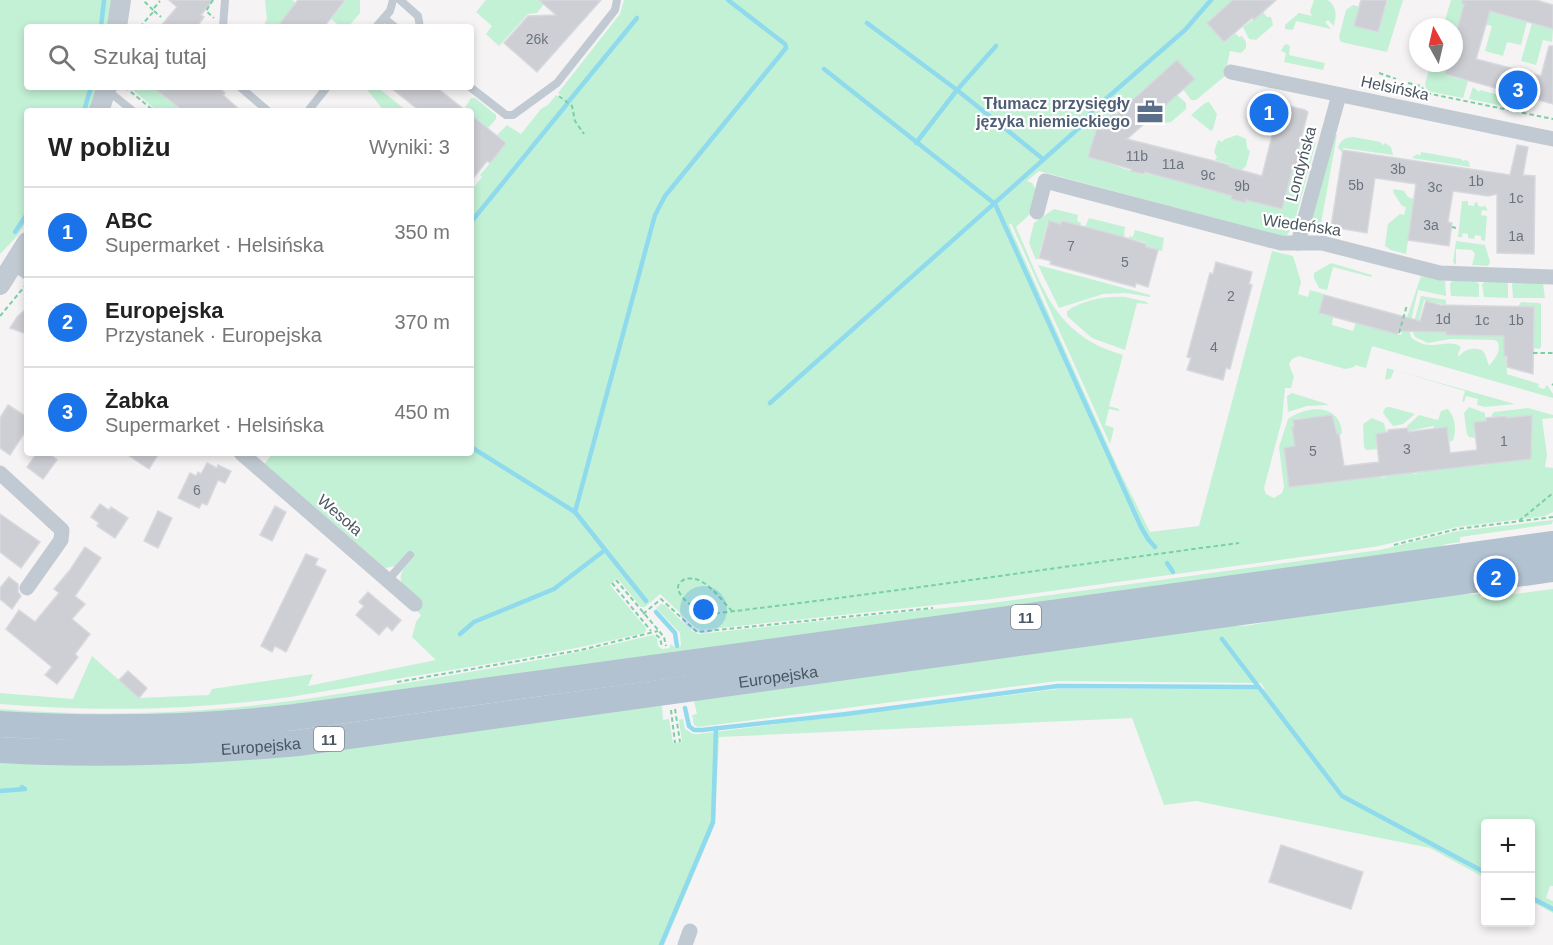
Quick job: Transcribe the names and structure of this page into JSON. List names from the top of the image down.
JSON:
{
  "streets": {
    "main road": ["11", "Europejska"],
    "street": [
      "Helsińska",
      "Londyńska",
      "Wiedeńska",
      "Wesoła"
    ]
  },
  "crossings": [
    ["Helsińska", "Londyńska"],
    ["Londyńska", "Wiedeńska"]
  ],
  "places": {
    "office": ["Tłumacz przysięgły języka niemieckiego"]
  },
  "house_numbers": [
    "26k",
    "11b",
    "11a",
    "3b",
    "9c",
    "1b",
    "5b",
    "9b",
    "3c",
    "1c",
    "3a",
    "1a",
    "7",
    "5",
    "2",
    "1d",
    "1c",
    "1b",
    "4",
    "1",
    "3",
    "5",
    "6"
  ],
  "north": "top",
  "page": {
    "search": "Szukaj tutaj",
    "pins": ["3", "1", "2"],
    "heading": ["W pobliżu", "Wyniki: 3"],
    "list": [
      {
        "mark": "1",
        "name": "ABC",
        "note": "Supermarket · Helsińska",
        "value": "350 m"
      },
      {
        "mark": "2",
        "name": "Europejska",
        "note": "Przystanek · Europejska",
        "value": "370 m"
      },
      {
        "mark": "3",
        "name": "Żabka",
        "note": "Supermarket · Helsińska",
        "value": "450 m"
      }
    ],
    "map_buttons": ["+", "−"]
  }
}
